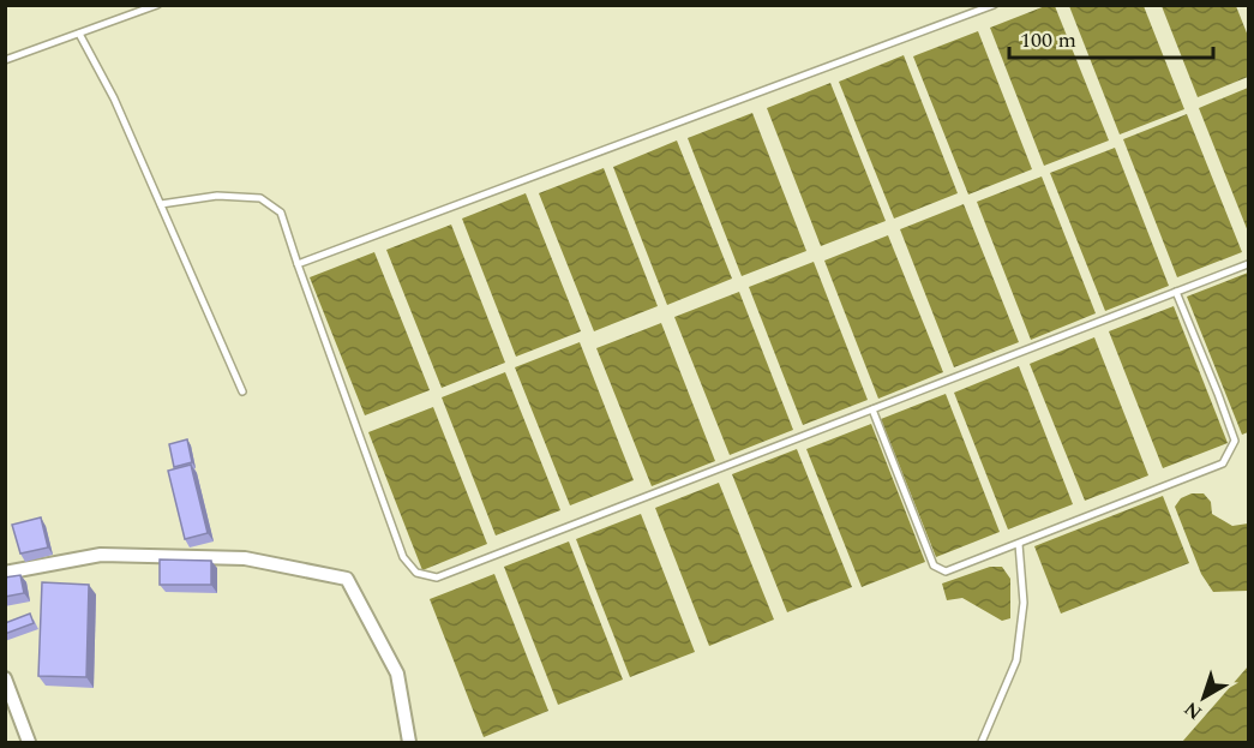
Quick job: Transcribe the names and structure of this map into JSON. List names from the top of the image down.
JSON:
{
  "scale_bar": "100 m",
  "north": "bottom left"
}
